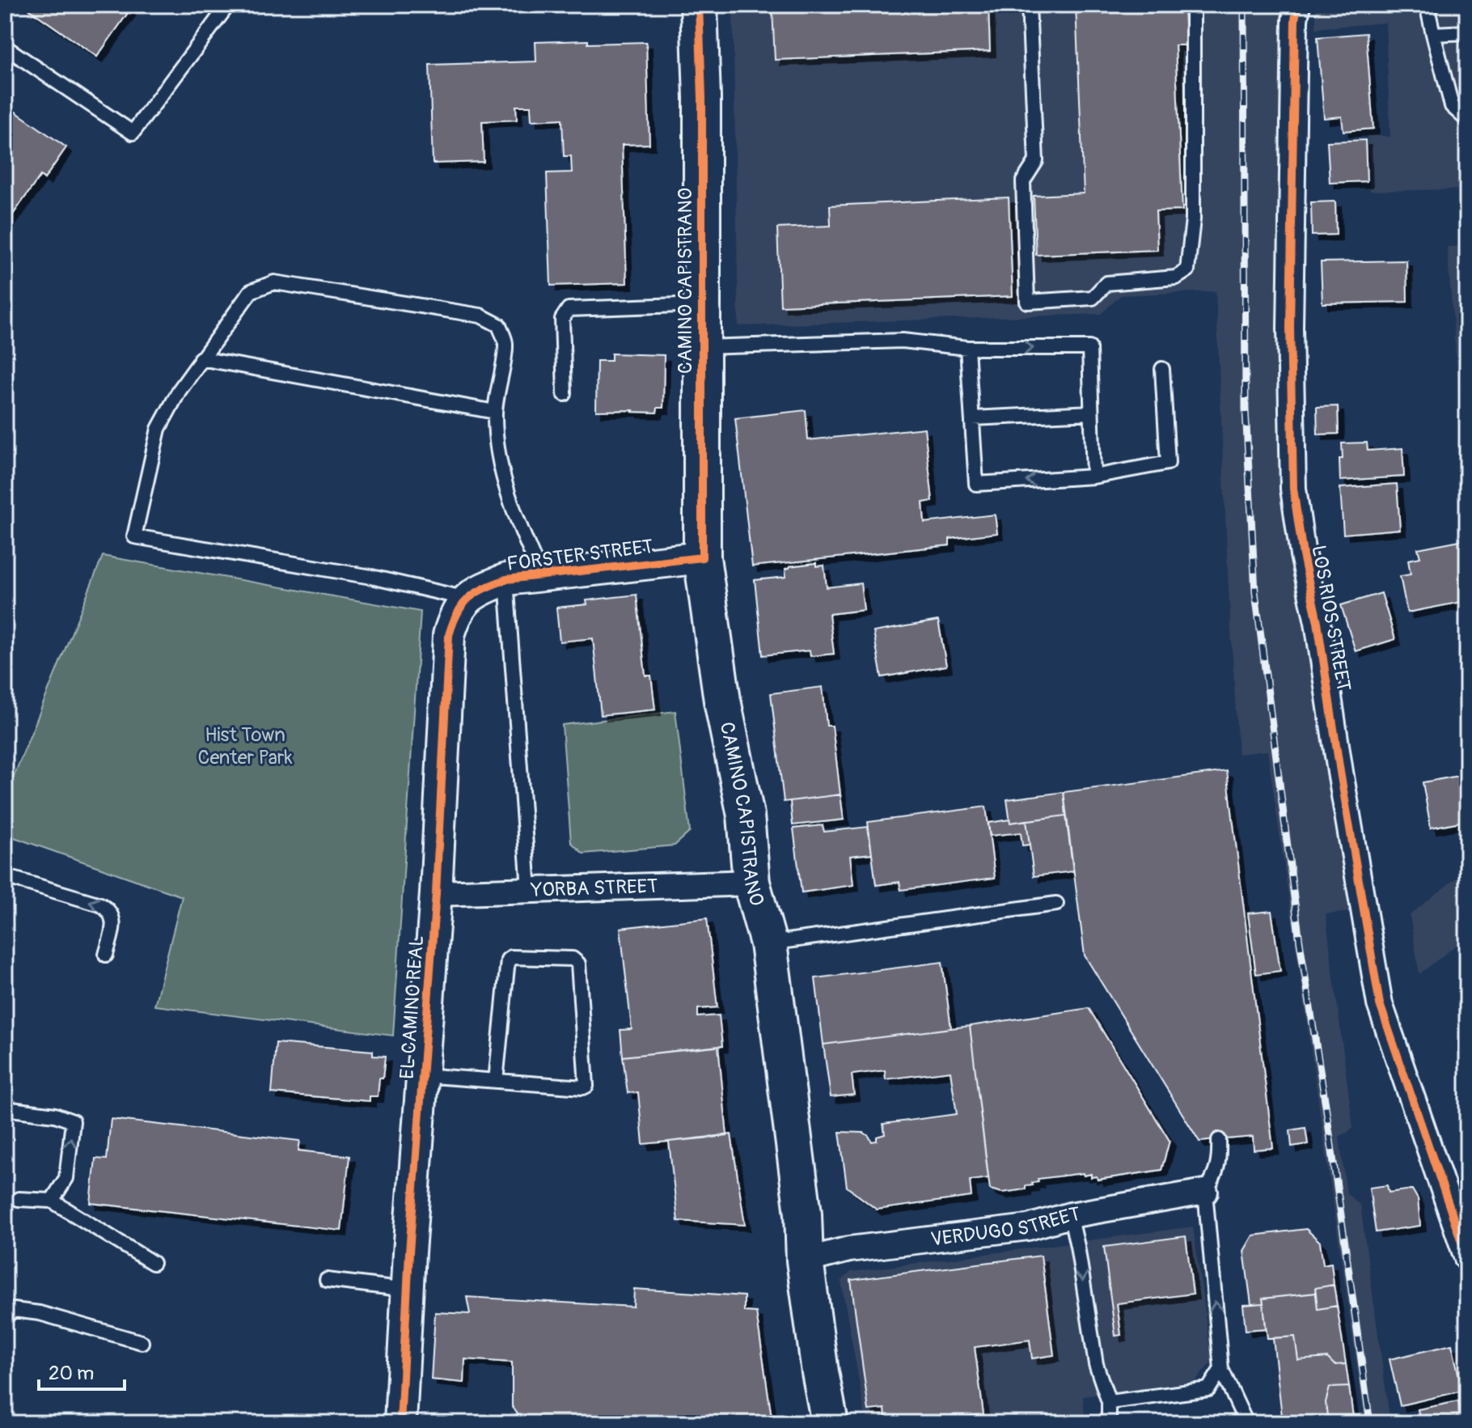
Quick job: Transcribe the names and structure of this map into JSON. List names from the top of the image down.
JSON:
{
  "streets": {
    "main road": ["CAMINO CAPISTRANO"],
    "street": [
      "FORSTER STREET",
      "LOS RIOS STREET",
      "YORBA STREET",
      "EL CAMINO REAL",
      "VERDUGO STREET"
    ]
  },
  "crossings": [
    ["CAMINO CAPISTRANO", "FORSTER STREET"],
    ["CAMINO CAPISTRANO", "YORBA STREET"],
    ["CAMINO CAPISTRANO", "VERDUGO STREET"],
    ["FORSTER STREET", "EL CAMINO REAL"],
    ["YORBA STREET", "EL CAMINO REAL"]
  ],
  "parks": ["Hist Town Center Park"],
  "scale_bar": "20 m"
}
